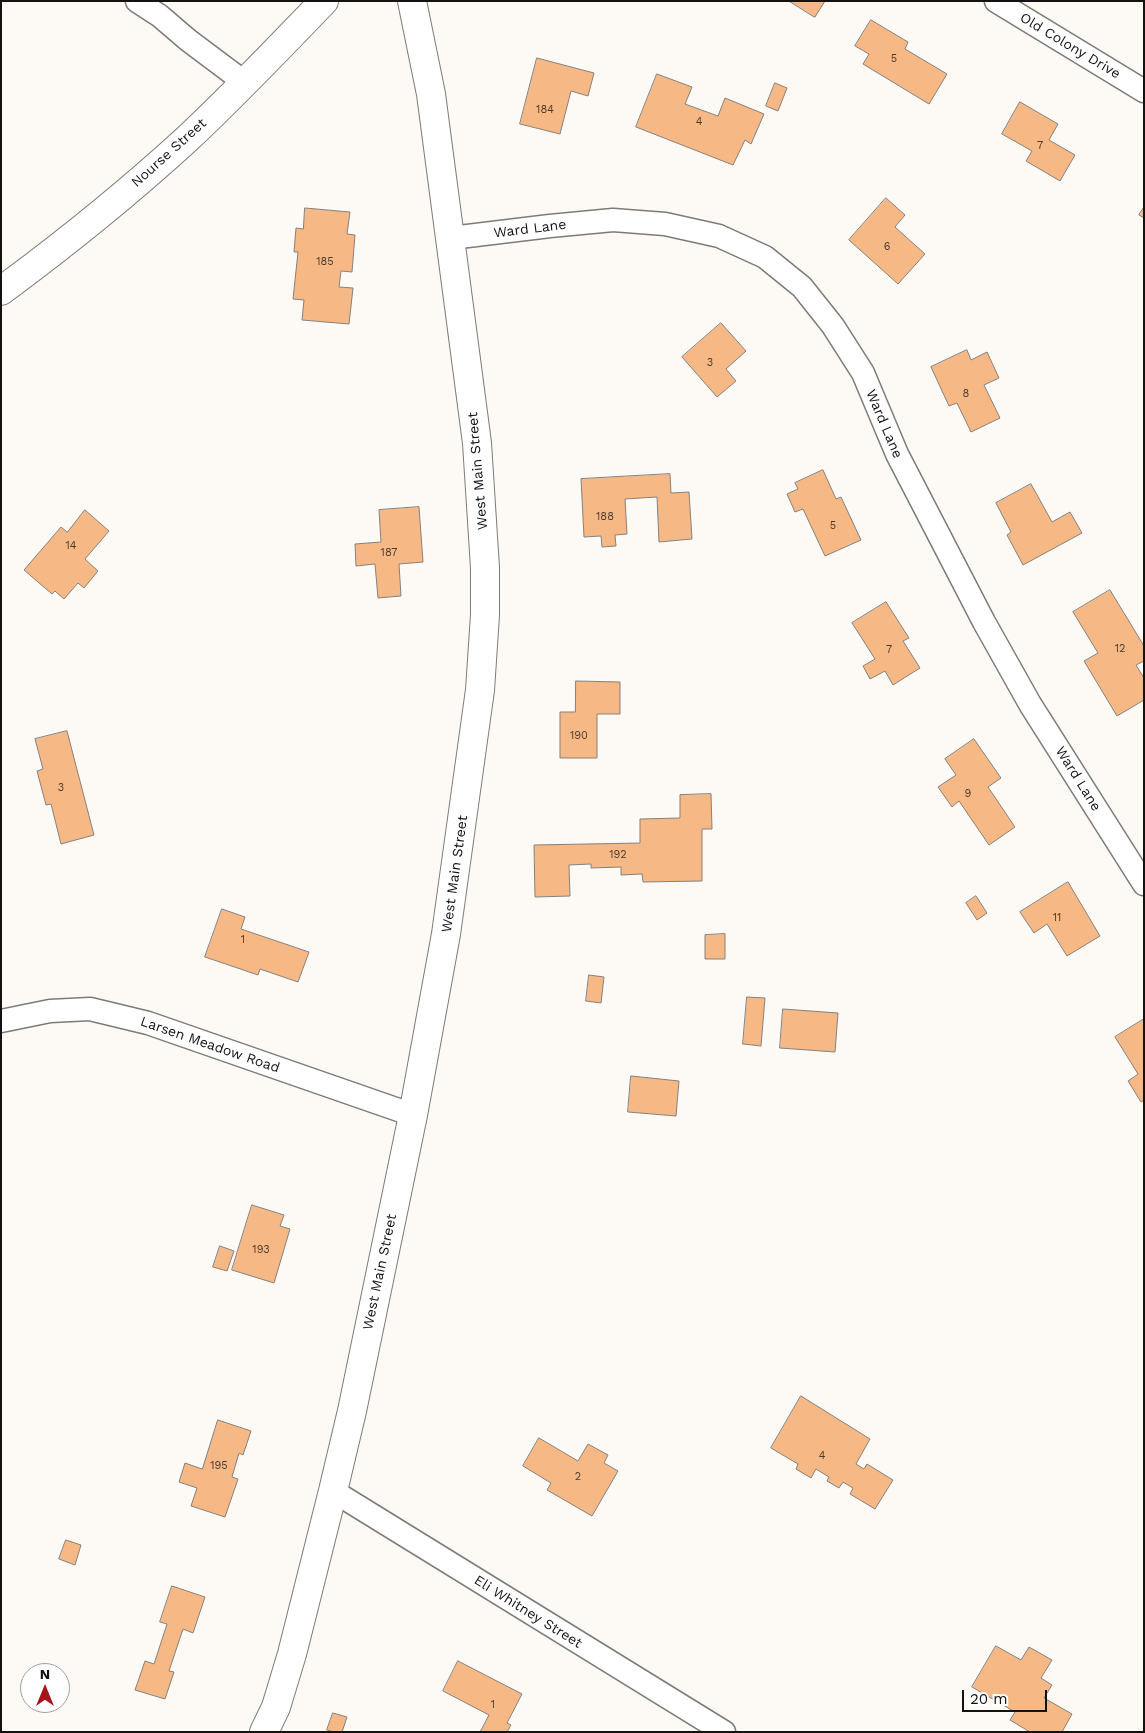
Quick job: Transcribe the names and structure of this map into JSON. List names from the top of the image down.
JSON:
{
  "streets": {
    "street": [
      "Old Colony Drive",
      "Nourse Street",
      "Ward Lane",
      "West Main Street",
      "Larsen Meadow Road",
      "Eli Whitney Street"
    ]
  },
  "crossings": [
    ["Ward Lane", "West Main Street"],
    ["West Main Street", "Larsen Meadow Road"],
    ["West Main Street", "Eli Whitney Street"]
  ],
  "house_numbers": [
    "5",
    "184",
    "4",
    "7",
    "6",
    "185",
    "3",
    "8",
    "188",
    "5",
    "14",
    "187",
    "12",
    "7",
    "190",
    "3",
    "9",
    "192",
    "11",
    "1",
    "193",
    "4",
    "195",
    "2",
    "1"
  ],
  "scale_bar": "20 m",
  "north": "top"
}
